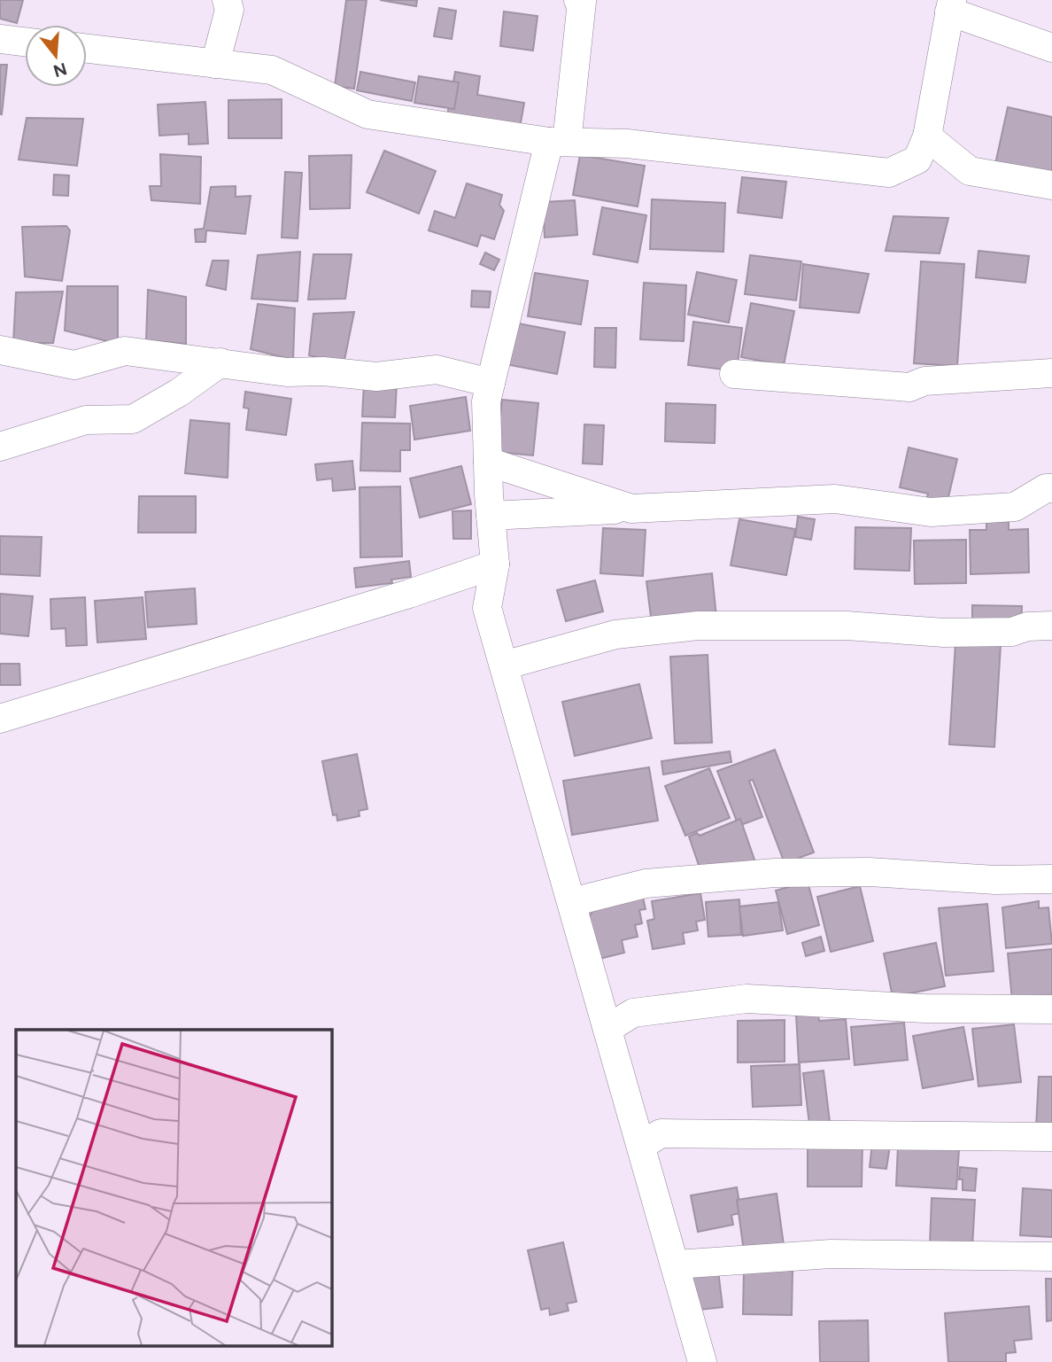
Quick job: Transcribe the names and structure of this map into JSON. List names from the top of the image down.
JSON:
{
  "north": "bottom"
}
